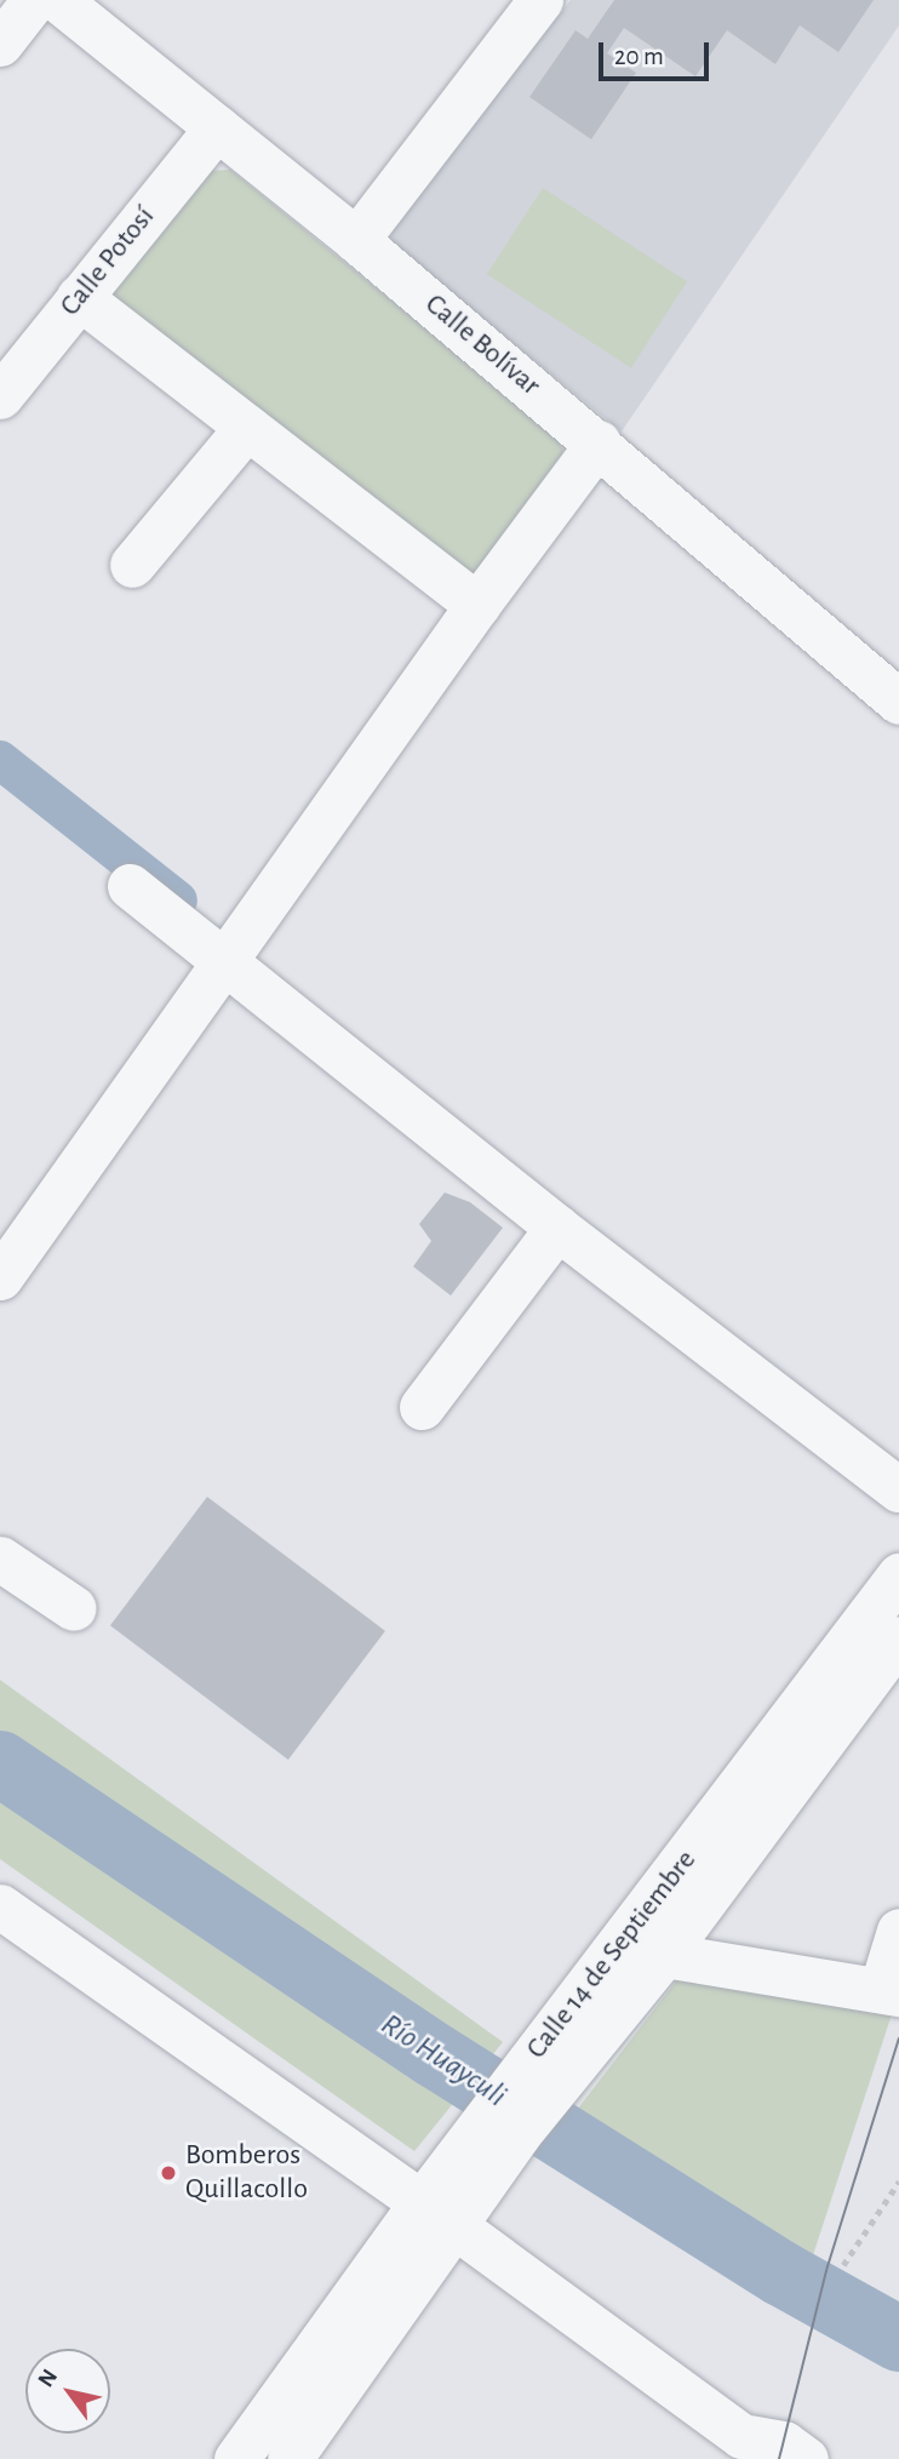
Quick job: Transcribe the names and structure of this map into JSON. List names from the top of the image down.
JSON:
{
  "streets": {
    "street": ["Calle Potosí", "Calle Bolívar", "Calle 14 de Septiembre"]
  },
  "crossings": [
    ["Calle Potosí", "Calle Bolívar"]
  ],
  "water": ["Río Huayculi"],
  "places": ["Bomberos Quillacollo"],
  "scale_bar": "20 m",
  "north": "top left"
}
